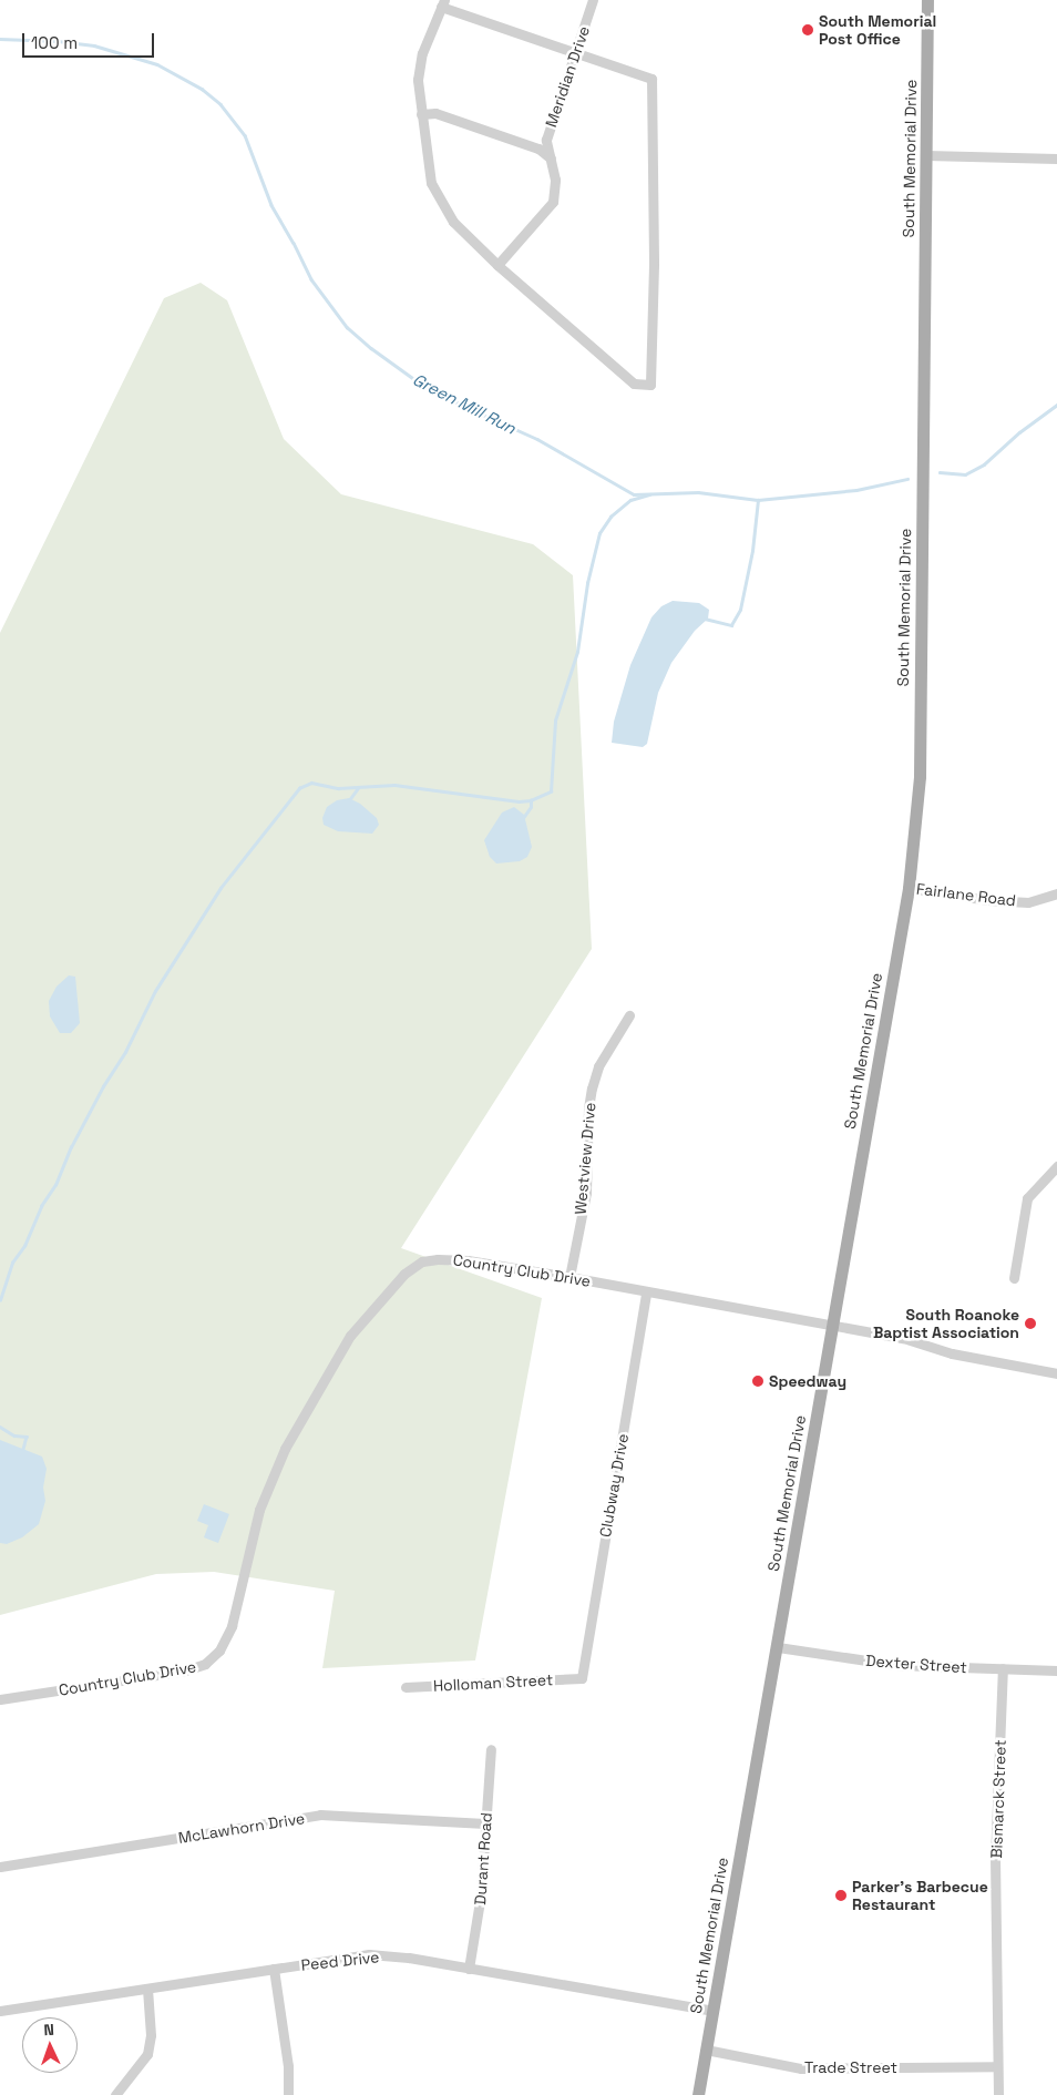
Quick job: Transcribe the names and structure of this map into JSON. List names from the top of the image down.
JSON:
{
  "streets": {
    "main road": ["South Memorial Drive"],
    "street": [
      "Meridian Drive",
      "Fairlane Road",
      "Westview Drive",
      "Country Club Drive",
      "Clubway Drive",
      "Dexter Street",
      "Holloman Street",
      "Bismarck Street",
      "McLawhorn Drive",
      "Durant Road",
      "Peed Drive",
      "Trade Street"
    ]
  },
  "crossings": [
    ["South Memorial Drive", "Fairlane Road"],
    ["South Memorial Drive", "Country Club Drive"],
    ["South Memorial Drive", "Dexter Street"],
    ["South Memorial Drive", "Peed Drive"],
    ["South Memorial Drive", "Trade Street"],
    ["Westview Drive", "Country Club Drive"],
    ["Country Club Drive", "Clubway Drive"],
    ["Clubway Drive", "Holloman Street"],
    ["Dexter Street", "Bismarck Street"],
    ["Bismarck Street", "Trade Street"],
    ["McLawhorn Drive", "Durant Road"],
    ["Durant Road", "Peed Drive"]
  ],
  "water": ["Green Mill Run"],
  "places": [
    "South Memorial Post Office",
    "South Roanoke Baptist Association",
    "Speedway",
    "Parker's Barbecue Restaurant"
  ],
  "scale_bar": "100 m",
  "north": "top"
}
